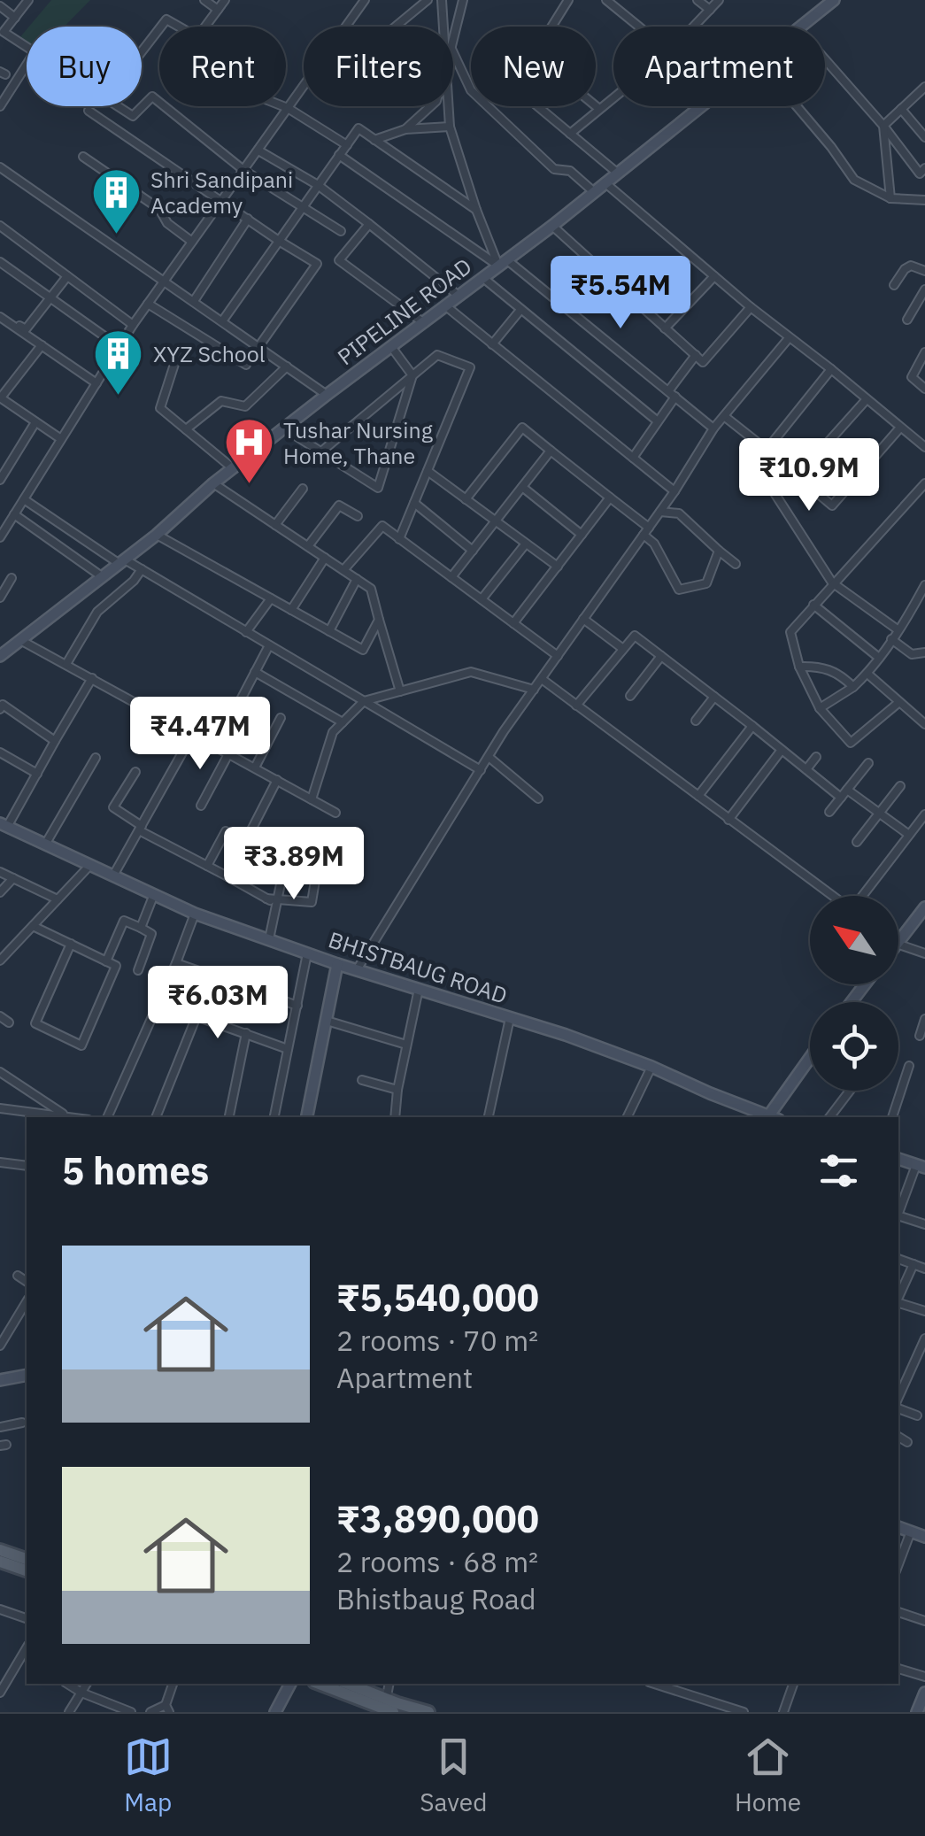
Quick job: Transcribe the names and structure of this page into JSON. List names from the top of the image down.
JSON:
{
  "streets": {
    "street": ["PIPELINE ROAD", "BHISTBAUG ROAD"]
  },
  "places": {
    "building": ["Shri Sandipani Academy", "XYZ School"],
    "hospital": ["Tushar Nursing Home, Thane"]
  },
  "north": "top left",
  "page": {
    "chip": [
      "Buy",
      "Rent",
      "Filters",
      "New",
      "Apartment"
    ],
    "price": [
      "₹5.54M",
      "₹10.9M",
      "₹4.47M",
      "₹3.89M",
      "₹6.03M"
    ],
    "heading": "5 homes",
    "list": [
      {
        "name": "₹5,540,000",
        "note": "2 rooms · 70 m² · Apartment"
      },
      {
        "name": "₹3,890,000",
        "note": "2 rooms · 68 m² · Bhistbaug Road"
      }
    ],
    "tabs": ["Map", "Saved", "Home"]
  }
}
